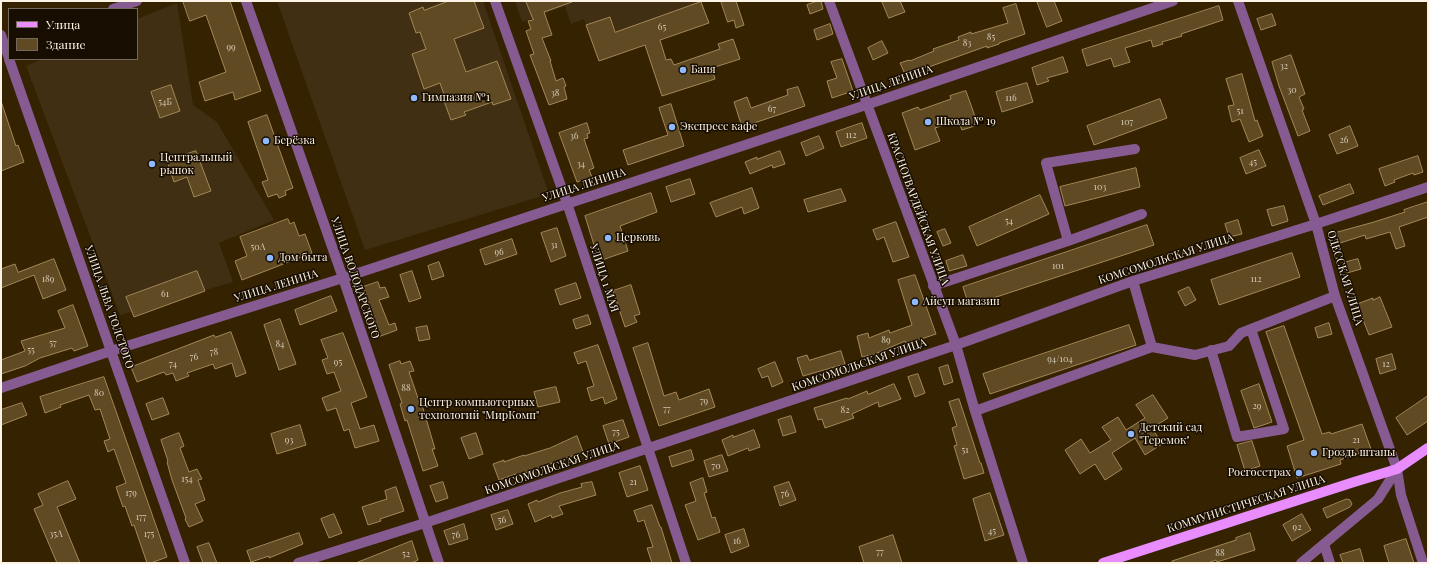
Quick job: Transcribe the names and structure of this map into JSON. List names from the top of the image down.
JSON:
{
  "streets": {
    "main road": ["КОММУНИСТИЧЕСКАЯ УЛИЦА"],
    "street": [
      "УЛИЦА ЛЕНИНА",
      "КРАСНОГВАРДЕЙСКАЯ УЛИЦА",
      "КОМСОМОЛЬСКАЯ УЛИЦА",
      "УЛИЦА ВОЛОДАРСКОГО",
      "УЛИЦА 1 МАЯ",
      "ОДЕССКАЯ УЛИЦА",
      "УЛИЦА ЛЬВА ТОЛСТОГО"
    ]
  },
  "crossings": [
    ["УЛИЦА ЛЕНИНА", "КРАСНОГВАРДЕЙСКАЯ УЛИЦА"],
    ["УЛИЦА ЛЕНИНА", "УЛИЦА ВОЛОДАРСКОГО"],
    ["УЛИЦА ЛЕНИНА", "УЛИЦА 1 МАЯ"],
    ["УЛИЦА ЛЕНИНА", "УЛИЦА ЛЬВА ТОЛСТОГО"],
    ["КРАСНОГВАРДЕЙСКАЯ УЛИЦА", "КОМСОМОЛЬСКАЯ УЛИЦА"],
    ["КОМСОМОЛЬСКАЯ УЛИЦА", "УЛИЦА ВОЛОДАРСКОГО"],
    ["КОМСОМОЛЬСКАЯ УЛИЦА", "УЛИЦА 1 МАЯ"],
    ["КОМСОМОЛЬСКАЯ УЛИЦА", "ОДЕССКАЯ УЛИЦА"],
    ["ОДЕССКАЯ УЛИЦА", "КОММУНИСТИЧЕСКАЯ УЛИЦА"]
  ],
  "places": [
    "Баня",
    "Гимназия №1",
    "Школа № 19",
    "Экспресс кафе",
    "Берёзка",
    "Центральный рынок",
    "Церковь",
    "Дом быта",
    "Айсун магазин",
    "Центр компьютерных технологий \"МирКомп\"",
    "Детский сад \"Теремок\"",
    "Гроздь штаны",
    "Росгосстрах"
  ],
  "house_numbers": [
    "65",
    "85",
    "83",
    "99",
    "32",
    "30",
    "38",
    "116",
    "54Б",
    "67",
    "51",
    "107",
    "112",
    "36",
    "26",
    "45",
    "34",
    "103",
    "54",
    "31",
    "50А",
    "96",
    "101",
    "189",
    "112",
    "61",
    "89",
    "57",
    "84",
    "55",
    "78",
    "76",
    "94/104",
    "95",
    "74",
    "12",
    "88",
    "80",
    "79",
    "29",
    "77",
    "82",
    "75",
    "93",
    "21",
    "51",
    "70",
    "154",
    "21",
    "179",
    "76",
    "177",
    "56",
    "92",
    "45",
    "35А",
    "175",
    "76",
    "16",
    "77",
    "88",
    "52"
  ],
  "legend": ["Улица", "Здание"]
}
